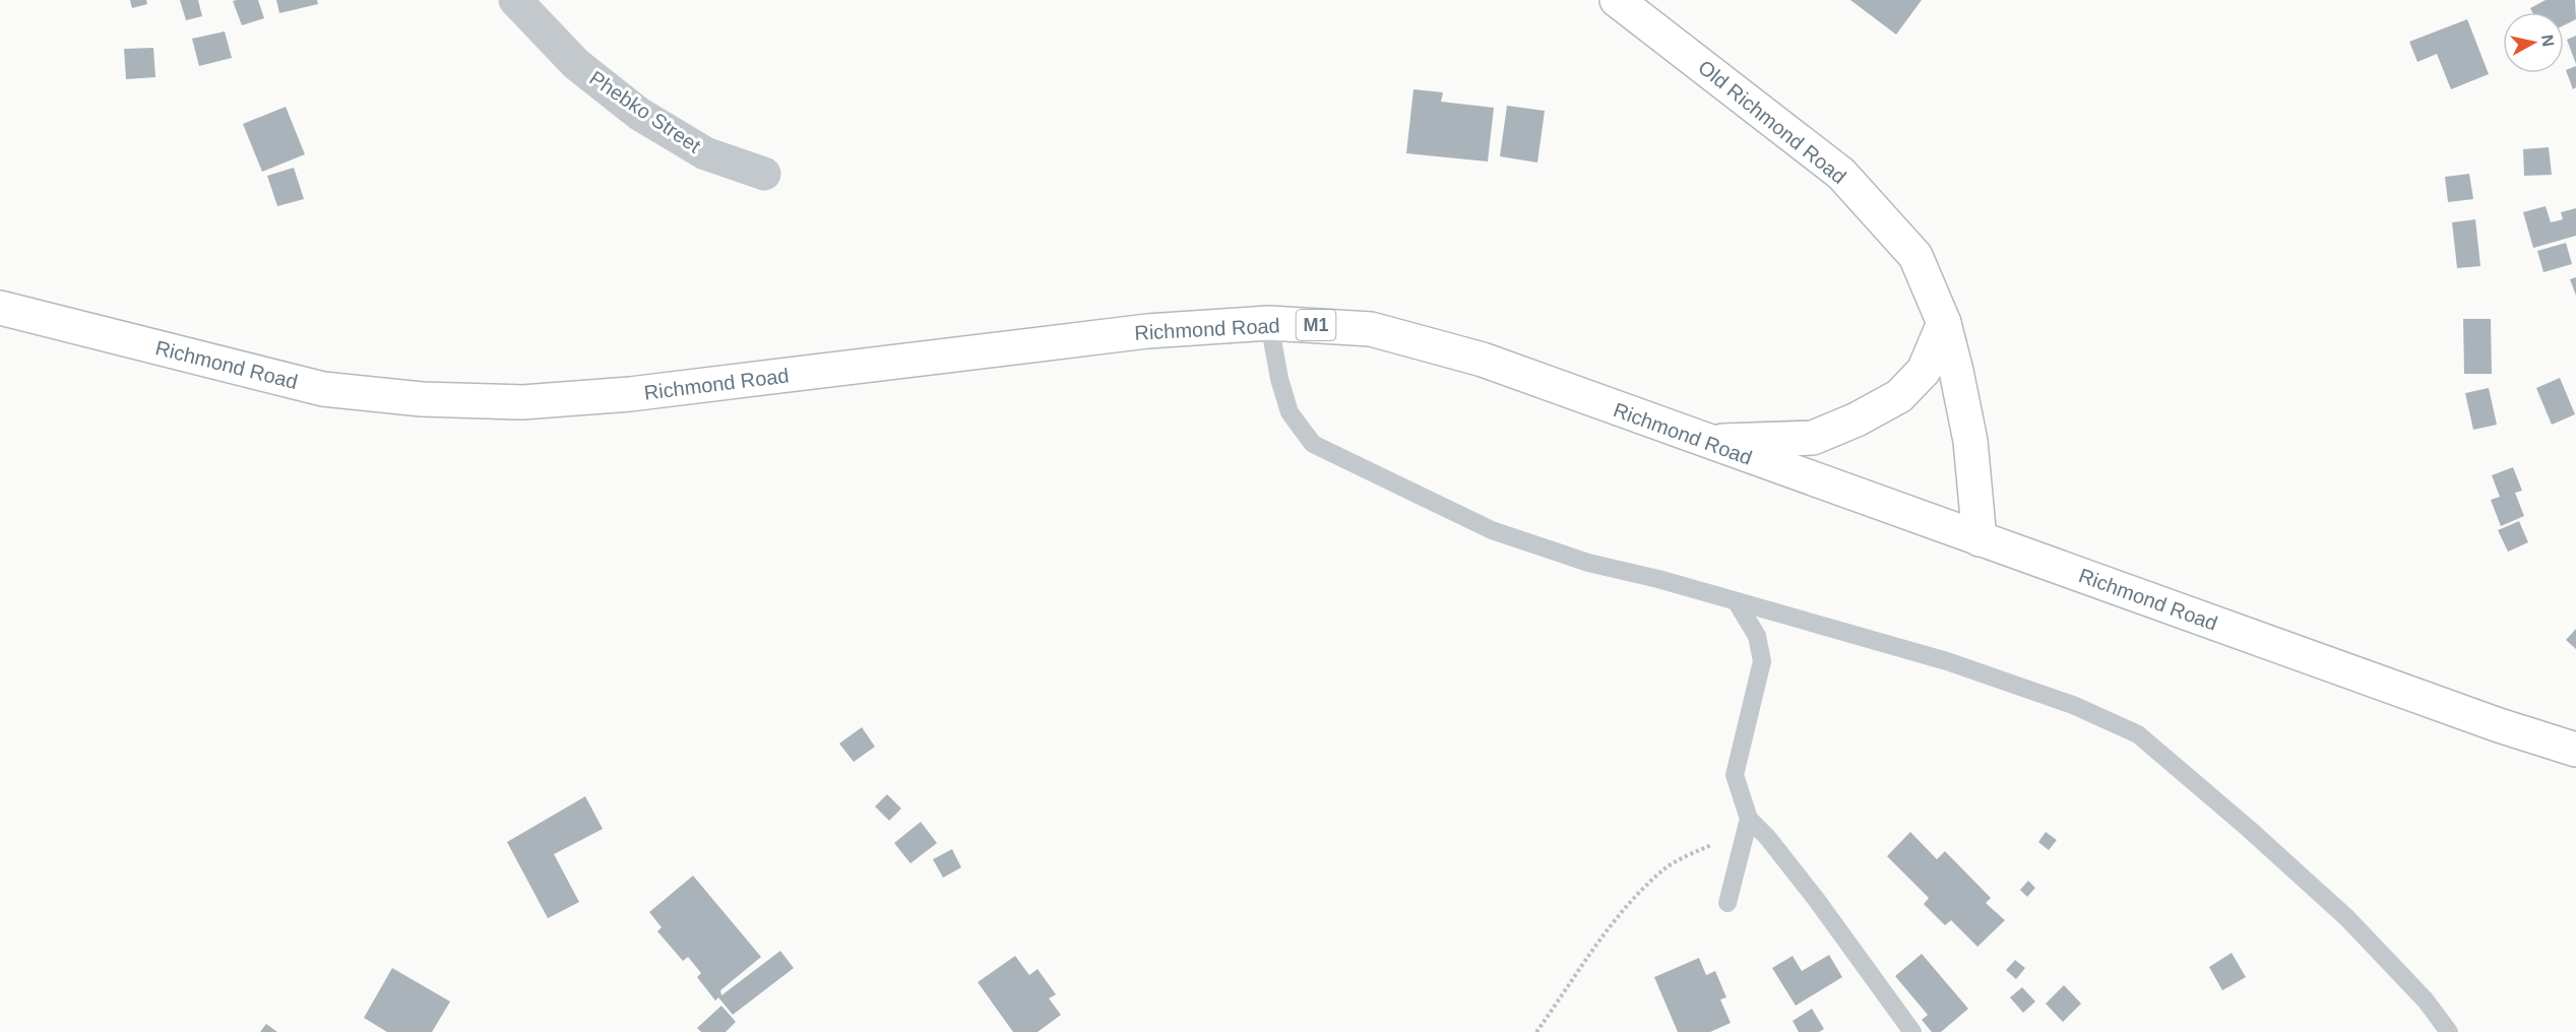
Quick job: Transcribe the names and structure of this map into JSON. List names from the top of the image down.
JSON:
{
  "streets": {
    "main road": ["Old Richmond Road", "M1", "Richmond Road"],
    "street": ["Phebko Street"]
  },
  "crossings": [
    ["Old Richmond Road", "Richmond Road"]
  ],
  "north": "right"
}
